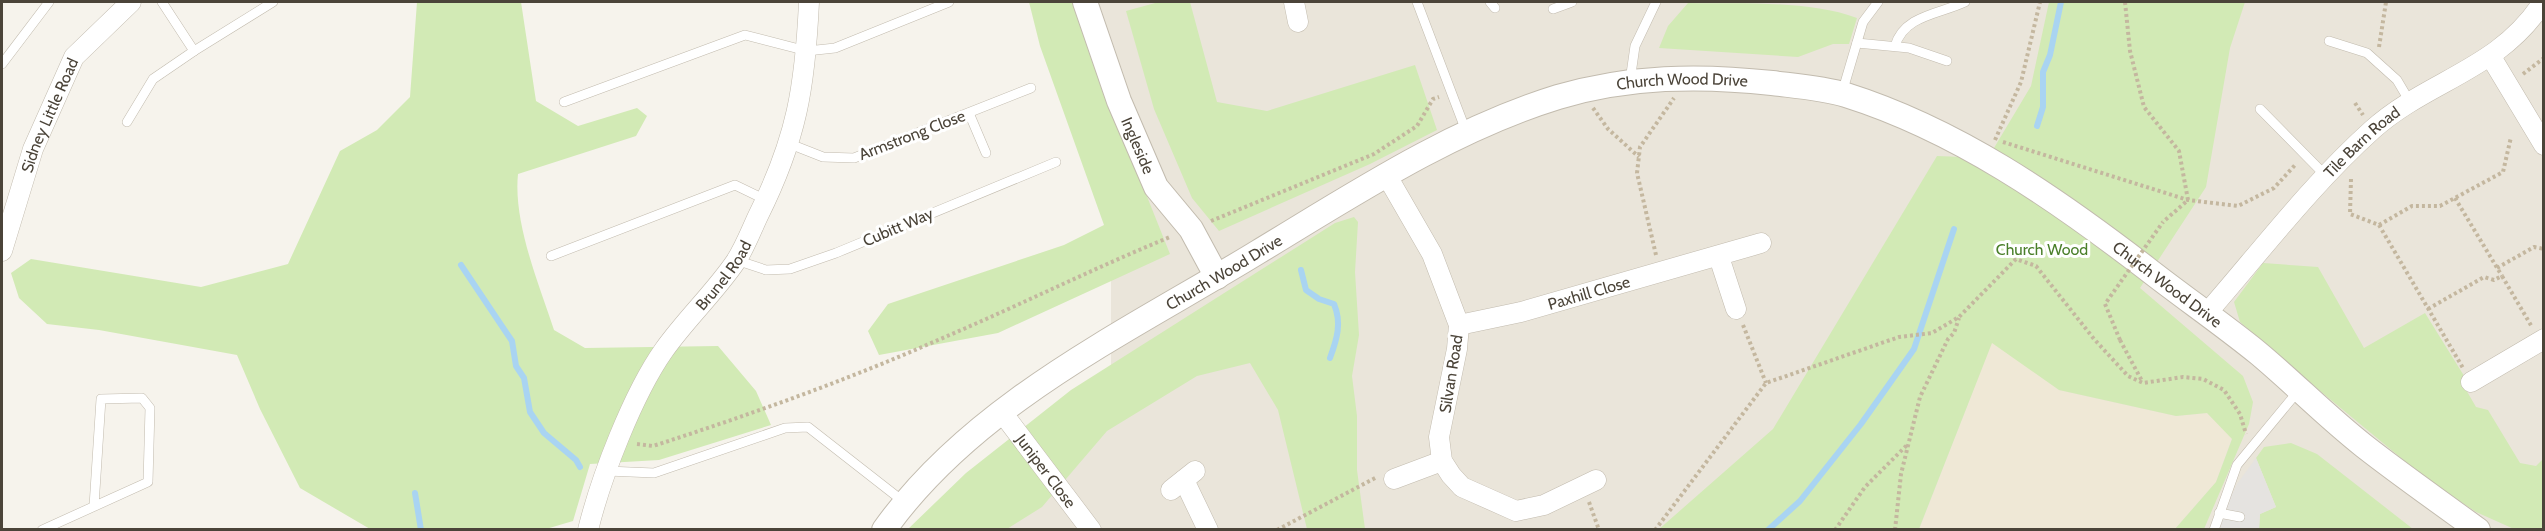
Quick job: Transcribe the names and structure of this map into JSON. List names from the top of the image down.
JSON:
{
  "streets": {
    "street": [
      "Church Wood Drive",
      "Sidney Little Road",
      "Tile Barn Road",
      "Ingleside",
      "Brunel Road",
      "Paxhill Close",
      "Silvan Road",
      "Juniper Close"
    ],
    "lane": ["Armstrong Close", "Cubitt Way"]
  },
  "crossings": [
    ["Church Wood Drive", "Tile Barn Road"],
    ["Church Wood Drive", "Ingleside"],
    ["Church Wood Drive", "Silvan Road"],
    ["Church Wood Drive", "Juniper Close"],
    ["Armstrong Close", "Brunel Road"],
    ["Cubitt Way", "Brunel Road"],
    ["Paxhill Close", "Silvan Road"]
  ],
  "parks": ["Church Wood"]
}
